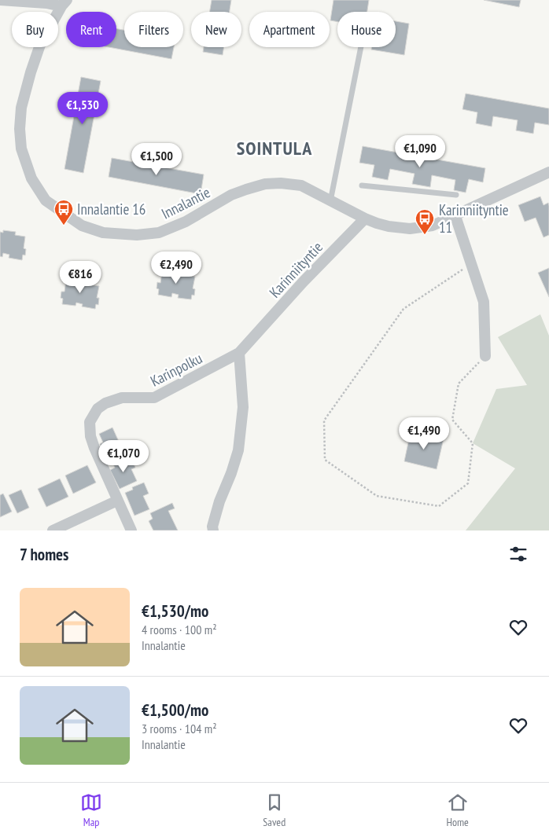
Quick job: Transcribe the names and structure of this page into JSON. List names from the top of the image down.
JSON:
{
  "streets": {
    "street": ["Innalantie", "Karinniityntie", "Karinpolku"]
  },
  "crossings": [
    ["Innalantie", "Karinniityntie"],
    ["Karinniityntie", "Karinpolku"]
  ],
  "districts": ["SOINTULA"],
  "places": {
    "bus stop": ["Innalantie 16", "Karinniityntie 11"]
  },
  "page": {
    "chip": [
      "Buy",
      "Rent",
      "Filters",
      "New",
      "Apartment",
      "House"
    ],
    "price": [
      "€1,530",
      "€1,090",
      "€1,500",
      "€2,490",
      "€816",
      "€1,490",
      "€1,070"
    ],
    "heading": "7 homes",
    "list": [
      {
        "name": "€1,530/mo",
        "note": "4 rooms · 100 m² · Innalantie"
      },
      {
        "name": "€1,500/mo",
        "note": "3 rooms · 104 m² · Innalantie"
      }
    ],
    "tabs": ["Map", "Saved", "Home"]
  }
}
